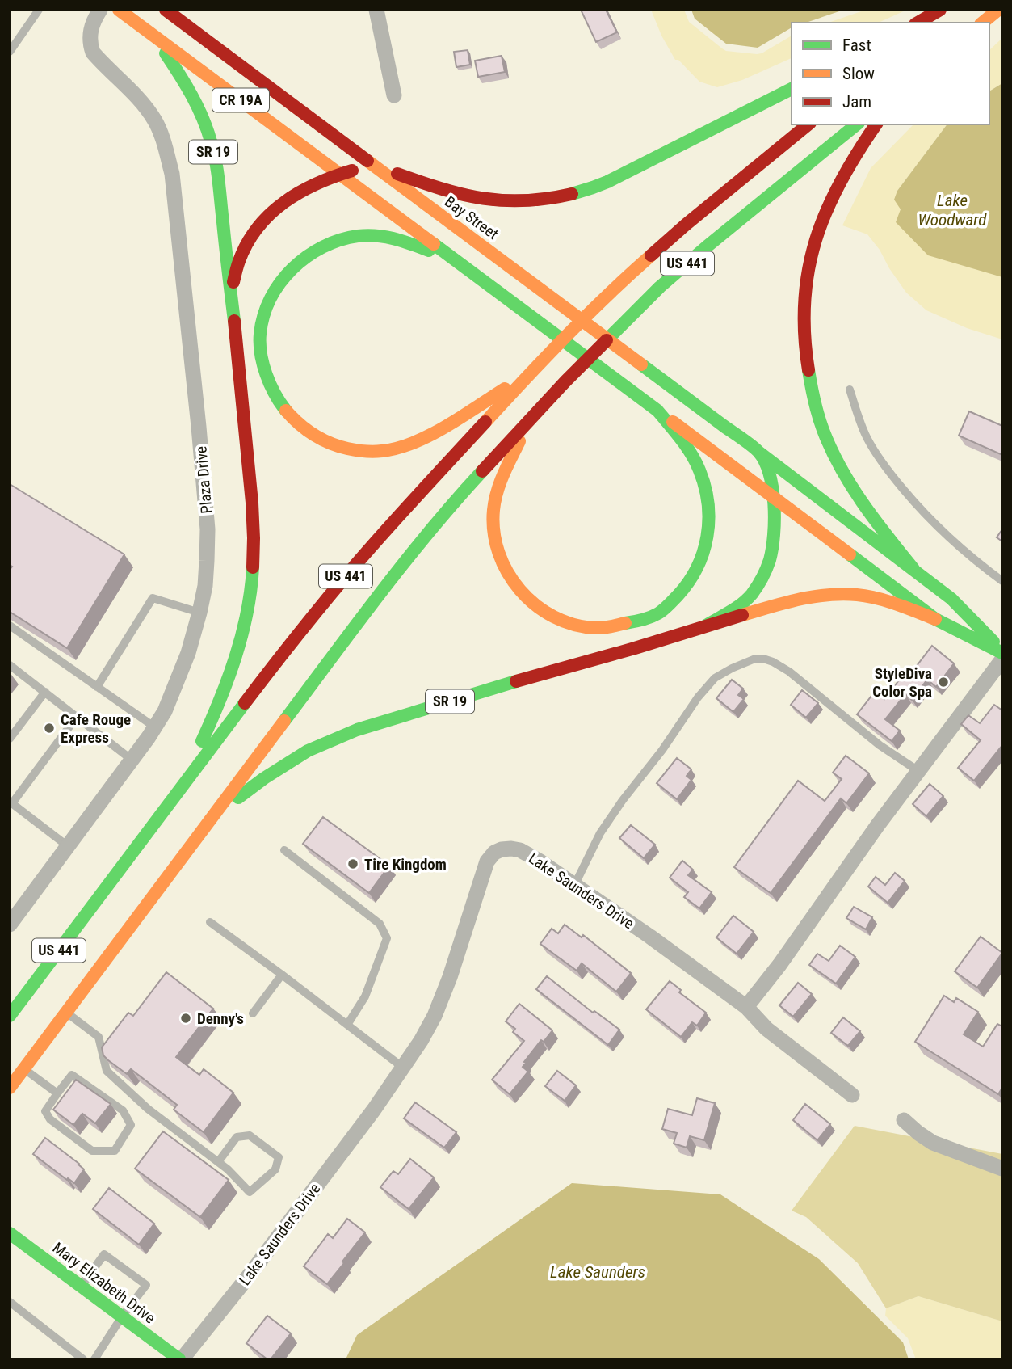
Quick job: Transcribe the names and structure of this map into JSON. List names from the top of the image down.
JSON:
{
  "streets": {
    "main road": [
      "CR 19A",
      "SR 19",
      "Bay Street",
      "US 441",
      "Mary Elizabeth Drive"
    ],
    "street": ["Plaza Drive", "Lake Saunders Drive"]
  },
  "crossings": [
    ["CR 19A", "SR 19"],
    ["CR 19A", "Bay Street"],
    ["SR 19", "Bay Street"],
    ["SR 19", "US 441"],
    ["Lake Saunders Drive", "Mary Elizabeth Drive"]
  ],
  "water": ["Lake Woodward", "Lake Saunders"],
  "places": [
    "StyleDiva Color Spa",
    "Cafe Rouge Express",
    "Tire Kingdom",
    "Denny's"
  ],
  "legend": ["Fast", "Slow", "Jam"]
}
